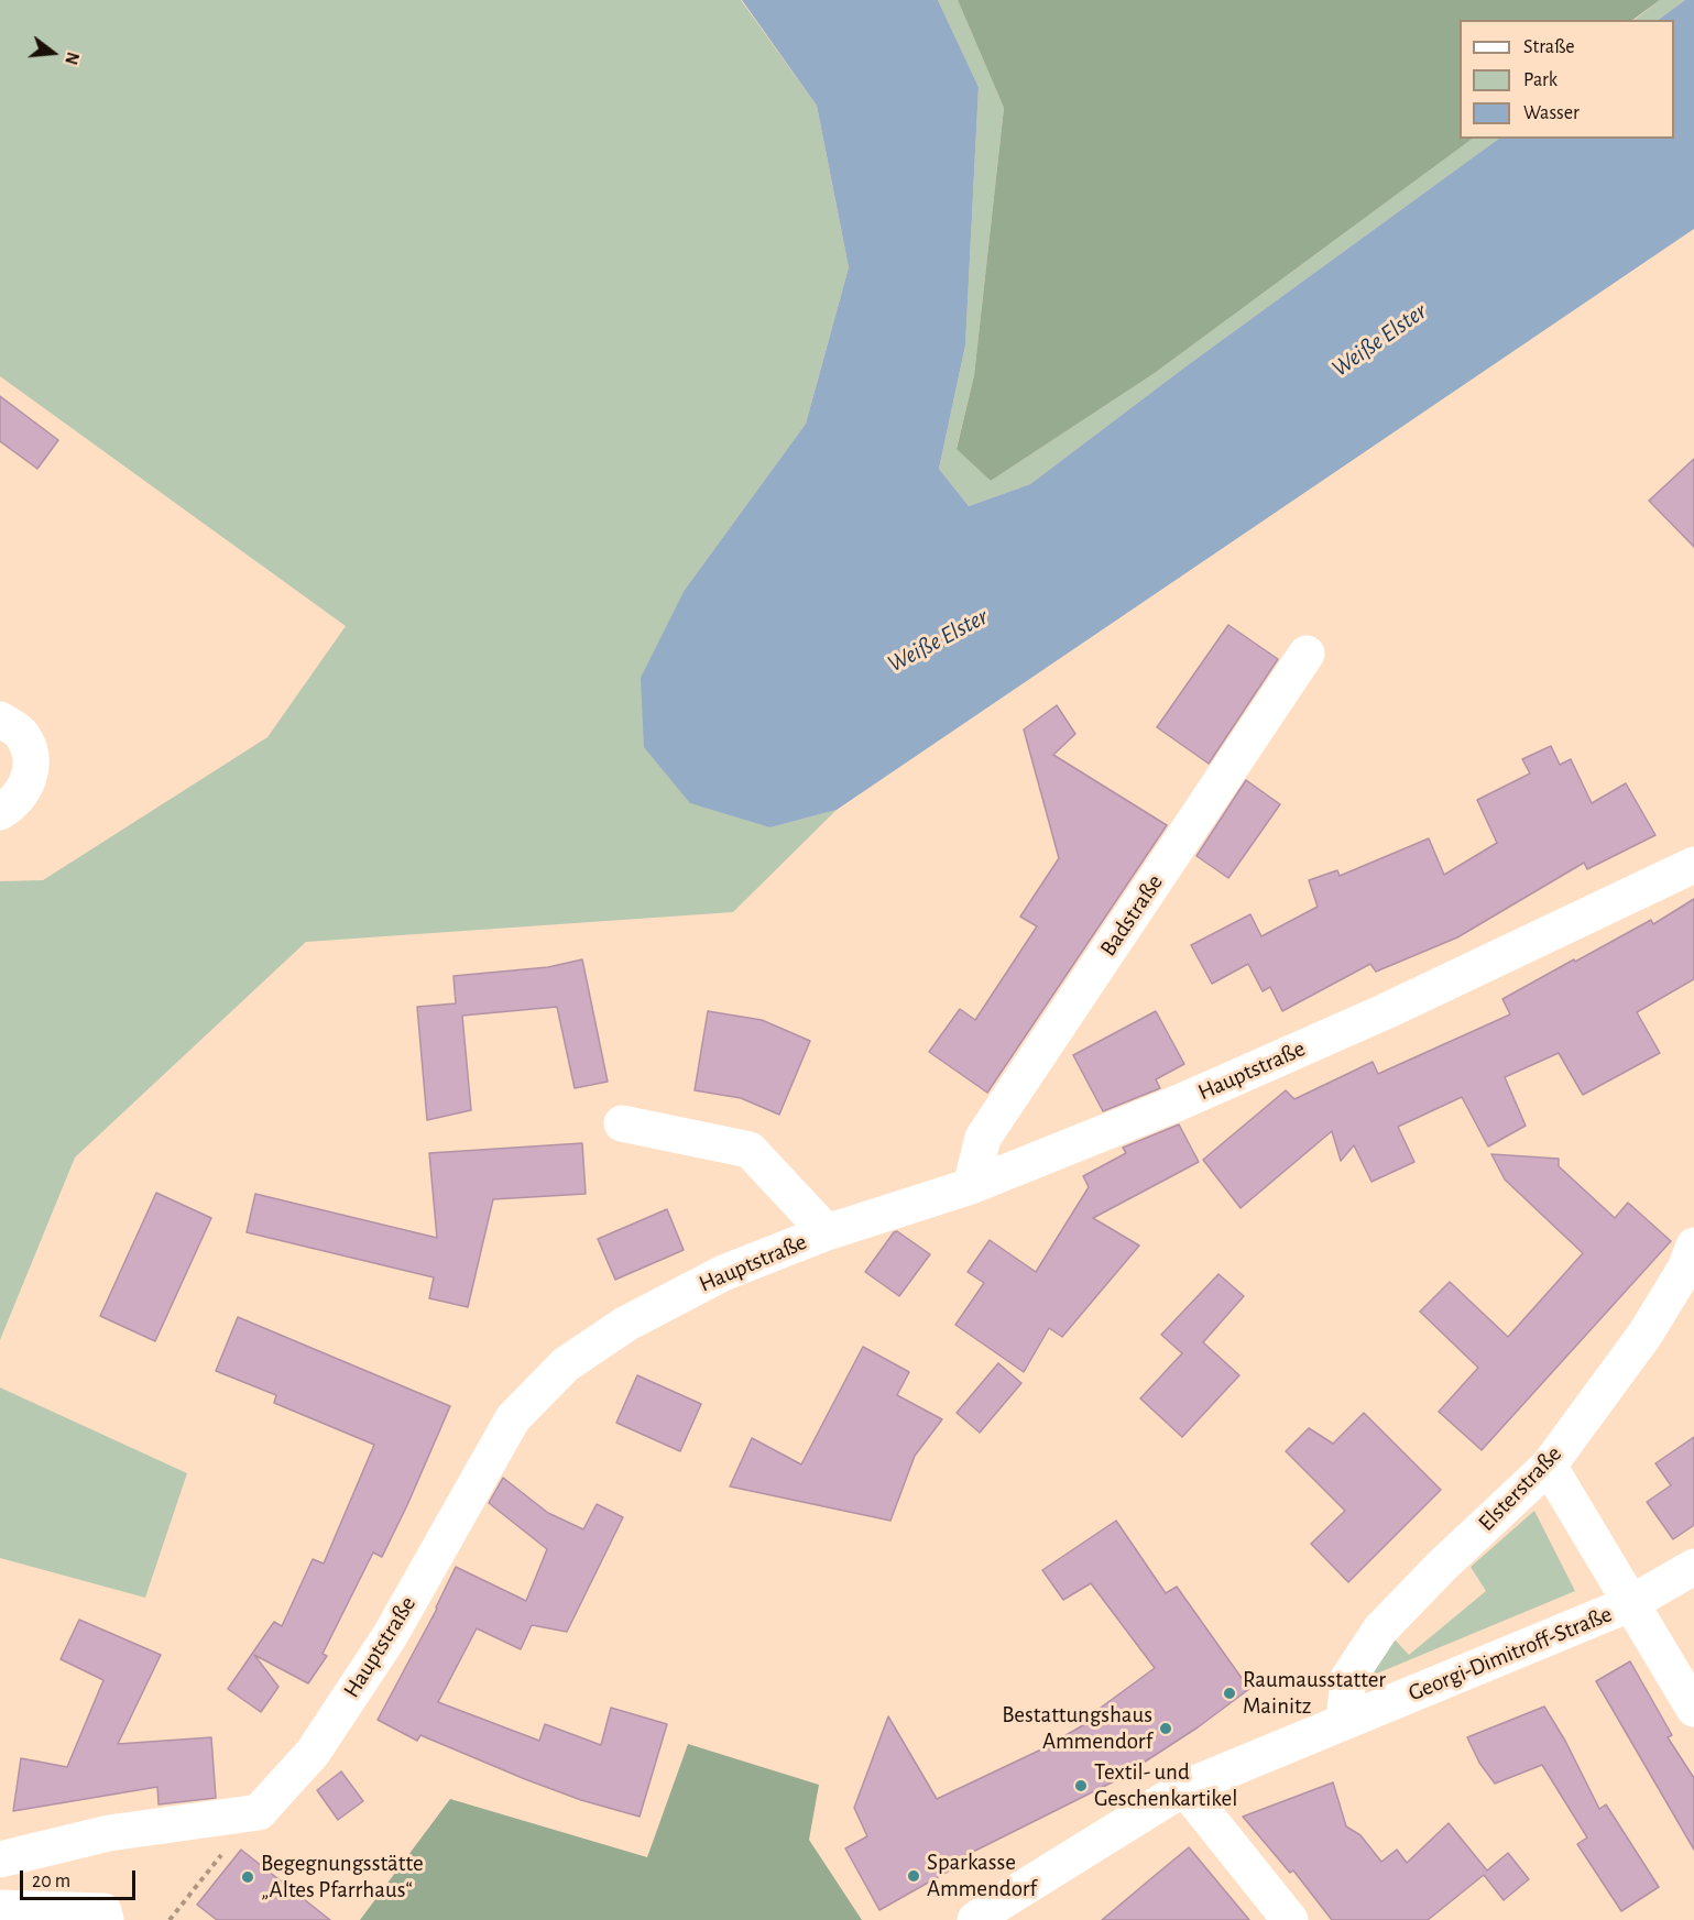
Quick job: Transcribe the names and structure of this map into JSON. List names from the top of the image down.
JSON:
{
  "streets": {
    "street": [
      "Badstraße",
      "Hauptstraße",
      "Elsterstraße",
      "Georgi-Dimitroff-Straße"
    ]
  },
  "crossings": [
    ["Badstraße", "Hauptstraße"],
    ["Elsterstraße", "Georgi-Dimitroff-Straße"]
  ],
  "water": ["Weiße Elster"],
  "places": [
    "Raumausstatter Mainitz",
    "Bestattungshaus Ammendorf",
    "Textil- und Geschenkartikel",
    "Sparkasse Ammendorf",
    "Begegnungsstätte „Altes Pfarrhaus“"
  ],
  "legend": ["Straße", "Park", "Wasser"],
  "scale_bar": "20 m",
  "north": "right"
}
